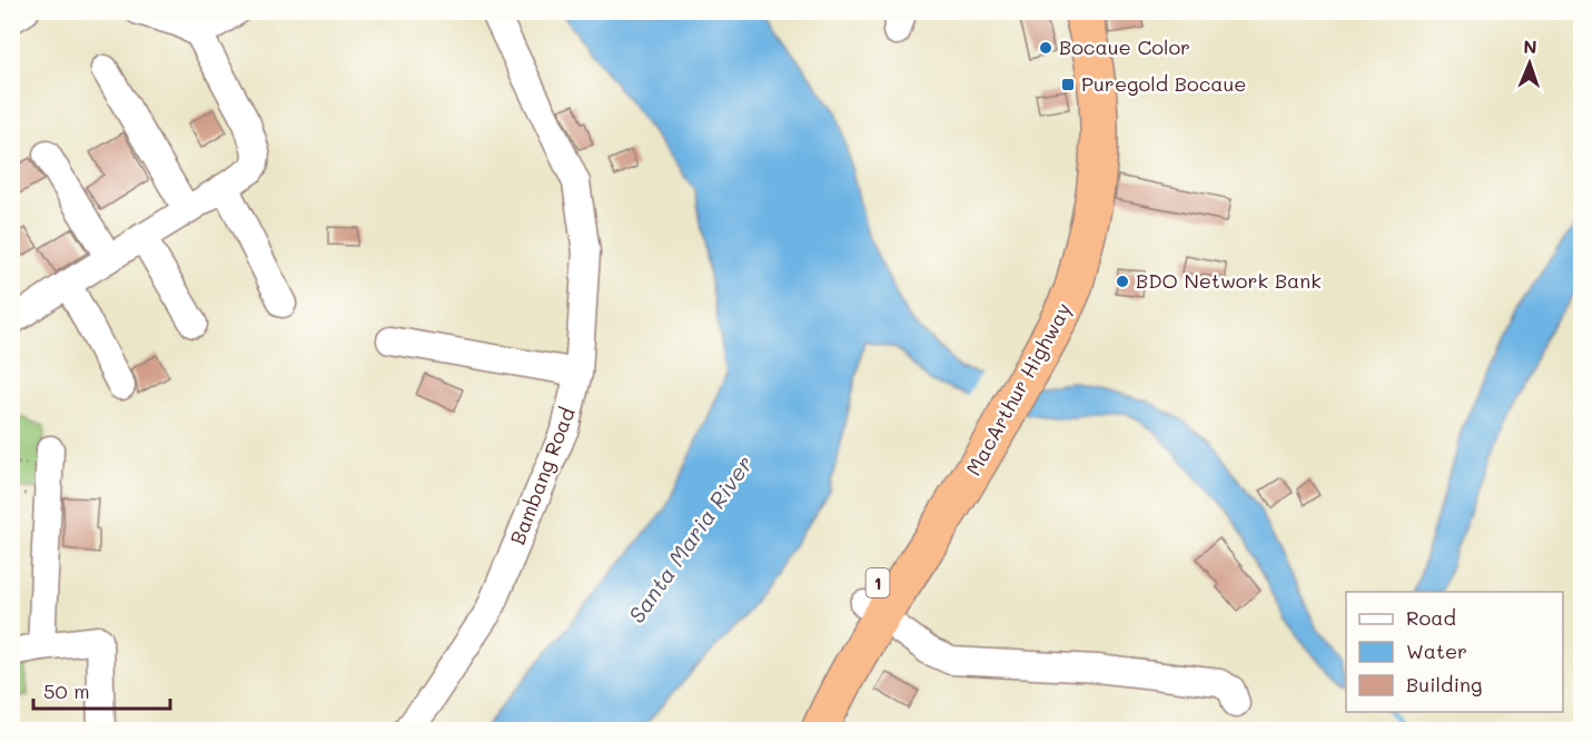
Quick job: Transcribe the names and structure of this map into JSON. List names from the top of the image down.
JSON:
{
  "streets": {
    "highway": ["MacArthur Highway", "1"],
    "street": ["Bambang Road"]
  },
  "water": ["Santa Maria River"],
  "places": {
    "other": ["Bocaue Color", "BDO Network Bank"],
    "transit": ["Puregold Bocaue"]
  },
  "legend": ["Road", "Water", "Building"],
  "scale_bar": "50 m",
  "north": "top"
}
